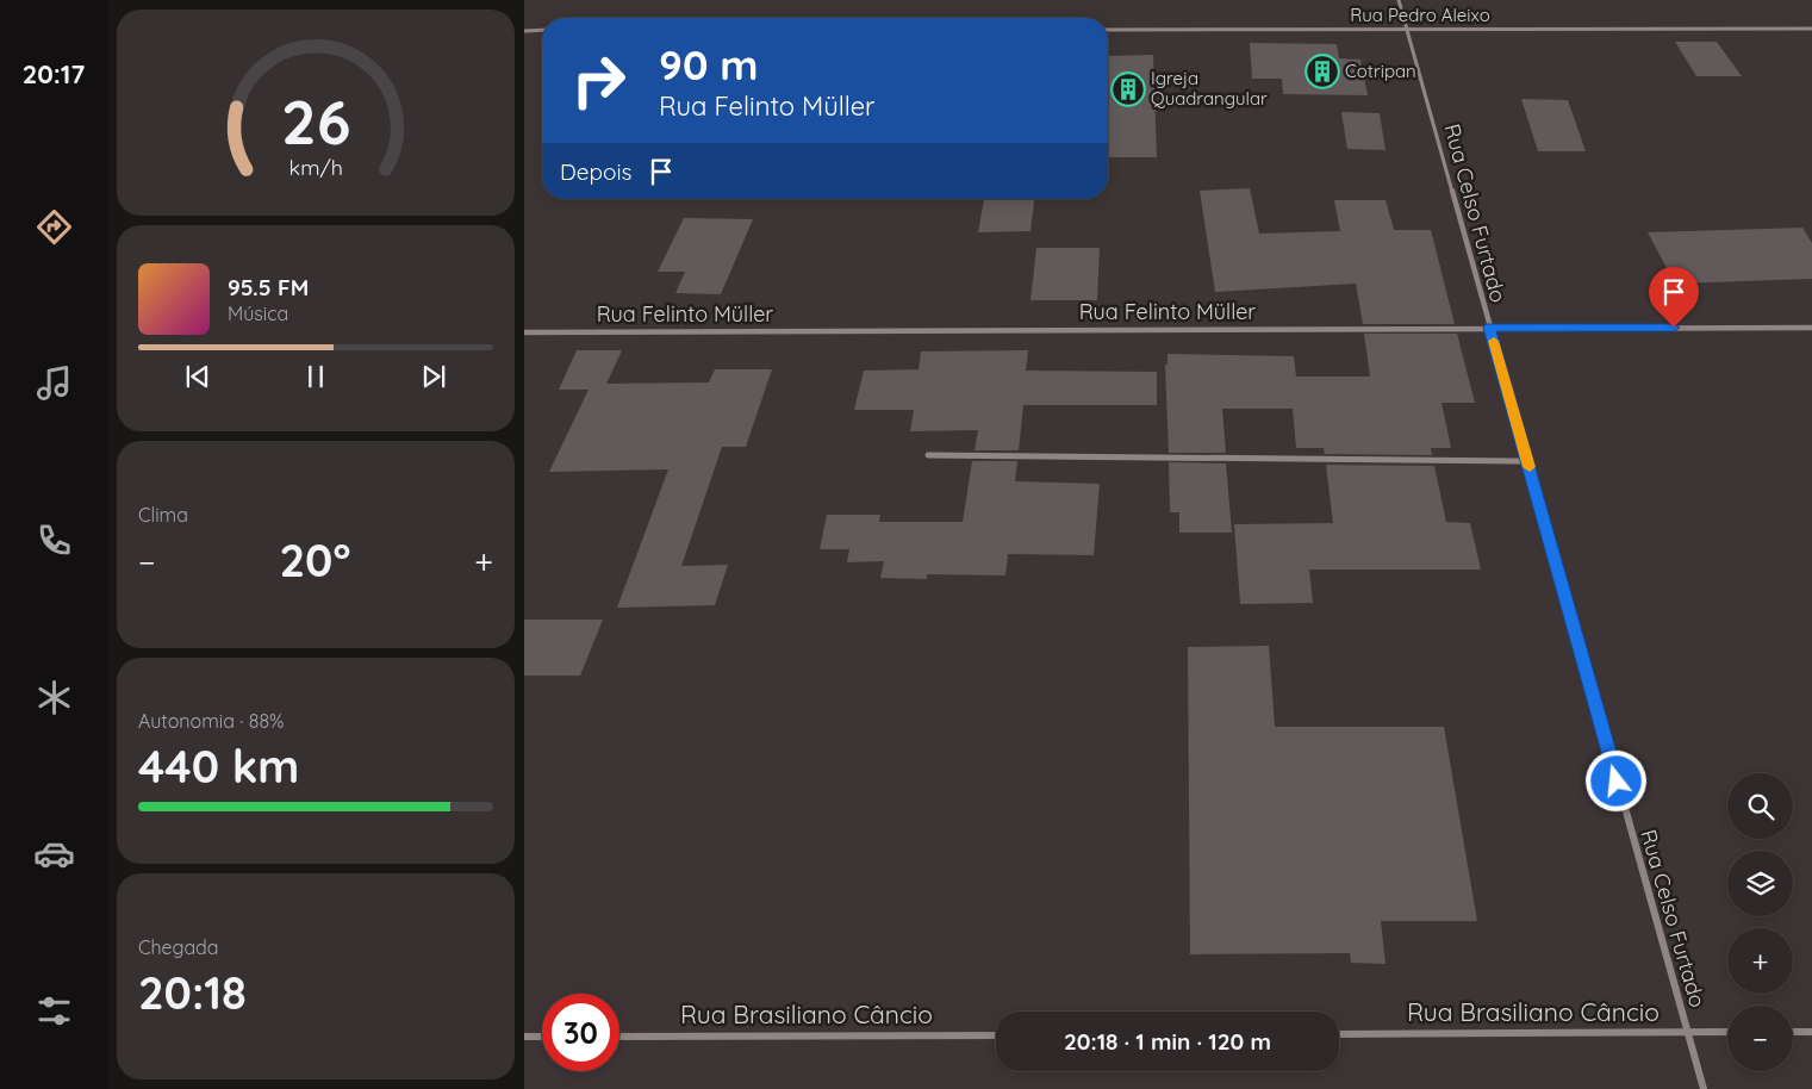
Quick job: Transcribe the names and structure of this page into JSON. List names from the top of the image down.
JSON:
{
  "streets": {
    "street": [
      "Rua Pedro Aleixo",
      "Rua Celso Furtado",
      "Rua Felinto Müller",
      "Rua Brasiliano Câncio"
    ]
  },
  "crossings": [
    ["Rua Pedro Aleixo", "Rua Celso Furtado"],
    ["Rua Celso Furtado", "Rua Felinto Müller"],
    ["Rua Celso Furtado", "Rua Brasiliano Câncio"]
  ],
  "places": {
    "building": ["Cotripan", "Igreja Quadrangular"]
  },
  "page": {
    "tabs": "20:17",
    "turn": ["90 m", "Rua Felinto Müller"],
    "then": "Depois",
    "song": ["95.5 FM", "Música"],
    "tile": [
      "Clima",
      ["Autonomia · 88%", "440 km"],
      ["Chegada", "20:18"]
    ],
    "heat": ["−", "20°", "+"],
    "map_buttons": ["+", "−"],
    "limit": "30",
    "trip": "20:18 · 1 min · 120 m",
    "gauge": ["26", "km/h"]
  }
}
